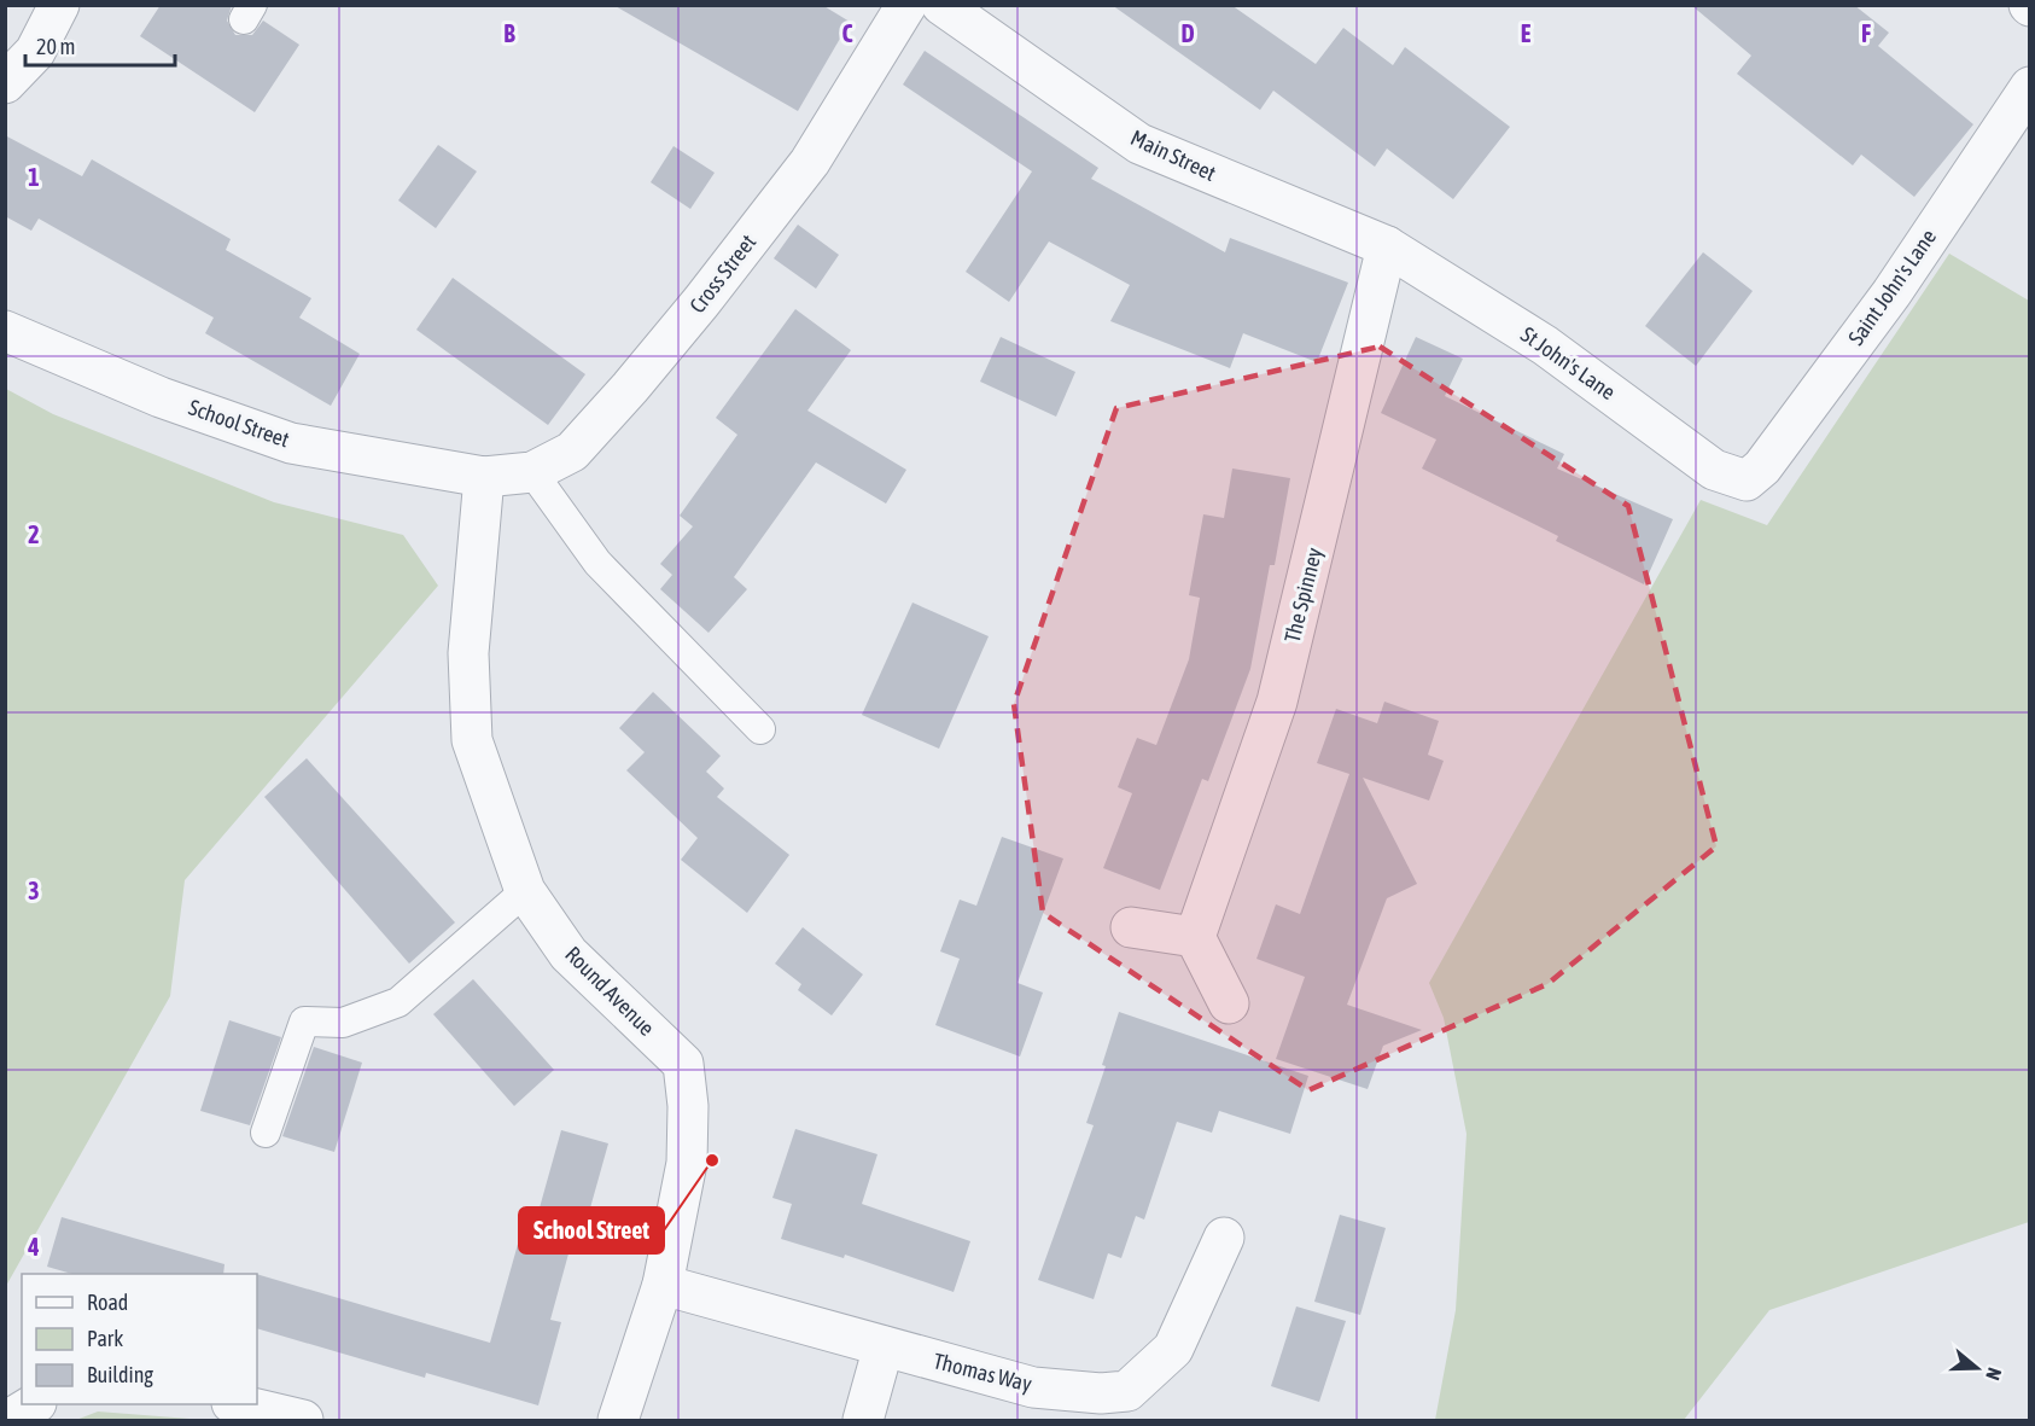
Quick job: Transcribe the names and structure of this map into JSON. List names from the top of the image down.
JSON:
{
  "streets": {
    "street": [
      "Main Street",
      "Cross Street",
      "Saint John's Lane",
      "St John's Lane",
      "School Street",
      "The Spinney",
      "Round Avenue",
      "Thomas Way"
    ]
  },
  "crossings": [
    ["Main Street", "St John's Lane"],
    ["Main Street", "The Spinney"],
    ["Cross Street", "School Street"],
    ["Cross Street", "Round Avenue"],
    ["Saint John's Lane", "St John's Lane"],
    ["St John's Lane", "The Spinney"],
    ["School Street", "Round Avenue"],
    ["Round Avenue", "Thomas Way"]
  ],
  "places": ["School Street"],
  "legend": ["Road", "Park", "Building"],
  "scale_bar": "20 m",
  "north": "right",
  "grid": {
    "columns": [
      "B",
      "C",
      "D",
      "E",
      "F"
    ],
    "rows": [
      "1",
      "2",
      "3",
      "4"
    ]
  }
}
